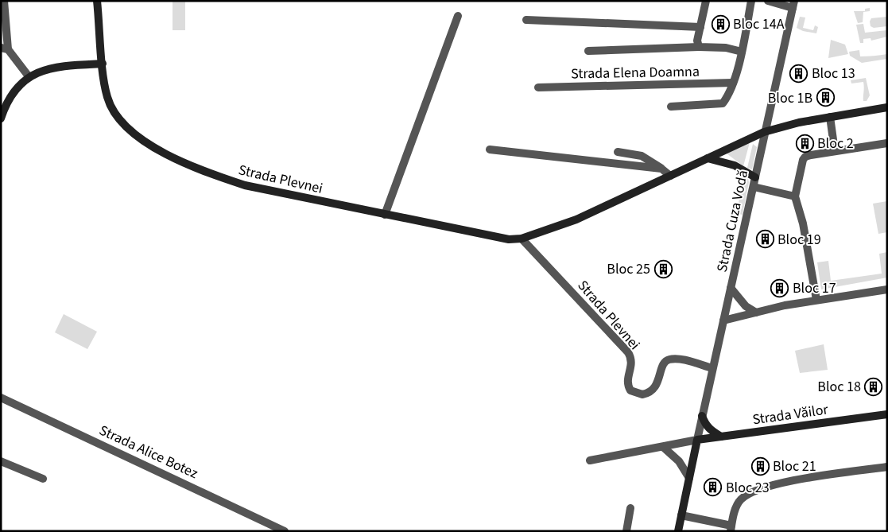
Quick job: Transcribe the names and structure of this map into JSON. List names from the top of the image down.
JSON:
{
  "streets": {
    "street": [
      "Strada Elena Doamna",
      "Strada Plevnei",
      "Strada Cuza Vodă",
      "Strada Văilor",
      "Strada Alice Botez"
    ]
  },
  "crossings": [
    ["Strada Plevnei", "Strada Cuza Vodă"],
    ["Strada Cuza Vodă", "Strada Văilor"]
  ],
  "places": {
    "building": [
      "Bloc 14A",
      "Bloc 13",
      "Bloc 1B",
      "Bloc 2",
      "Bloc 19",
      "Bloc 25",
      "Bloc 17",
      "Bloc 18",
      "Bloc 21",
      "Bloc 23"
    ]
  }
}
